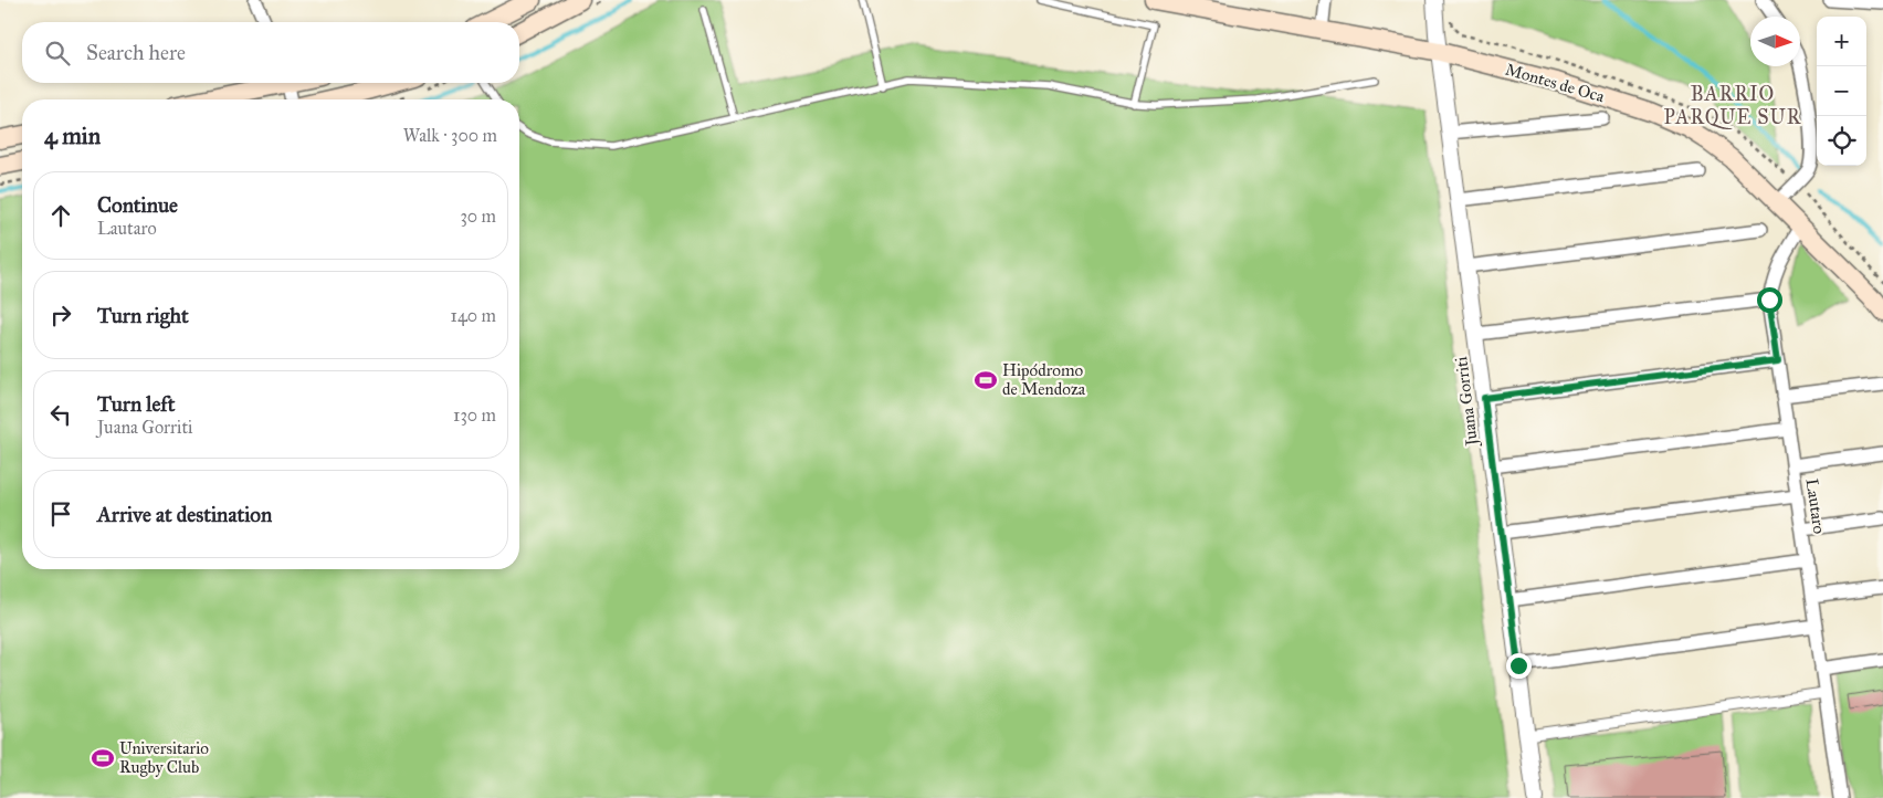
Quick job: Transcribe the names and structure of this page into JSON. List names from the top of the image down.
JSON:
{
  "streets": {
    "main road": ["Montes de Oca"],
    "street": ["Juana Gorriti", "Lautaro"]
  },
  "crossings": [
    ["Montes de Oca", "Juana Gorriti"],
    ["Montes de Oca", "Lautaro"]
  ],
  "districts": ["BARRIO PARQUE SUR"],
  "places": {
    "sports": ["Hipódromo de Mendoza", "Universitario Rugby Club"]
  },
  "north": "right",
  "page": {
    "map_buttons": ["+", "−"],
    "search": "Search here",
    "heading": ["4 min", "Walk · 300 m"],
    "list": [
      ["Continue", "Lautaro", "30 m"],
      ["Turn right", "140 m"],
      ["Turn left", "Juana Gorriti", "130 m"],
      "Arrive at destination"
    ]
  }
}
